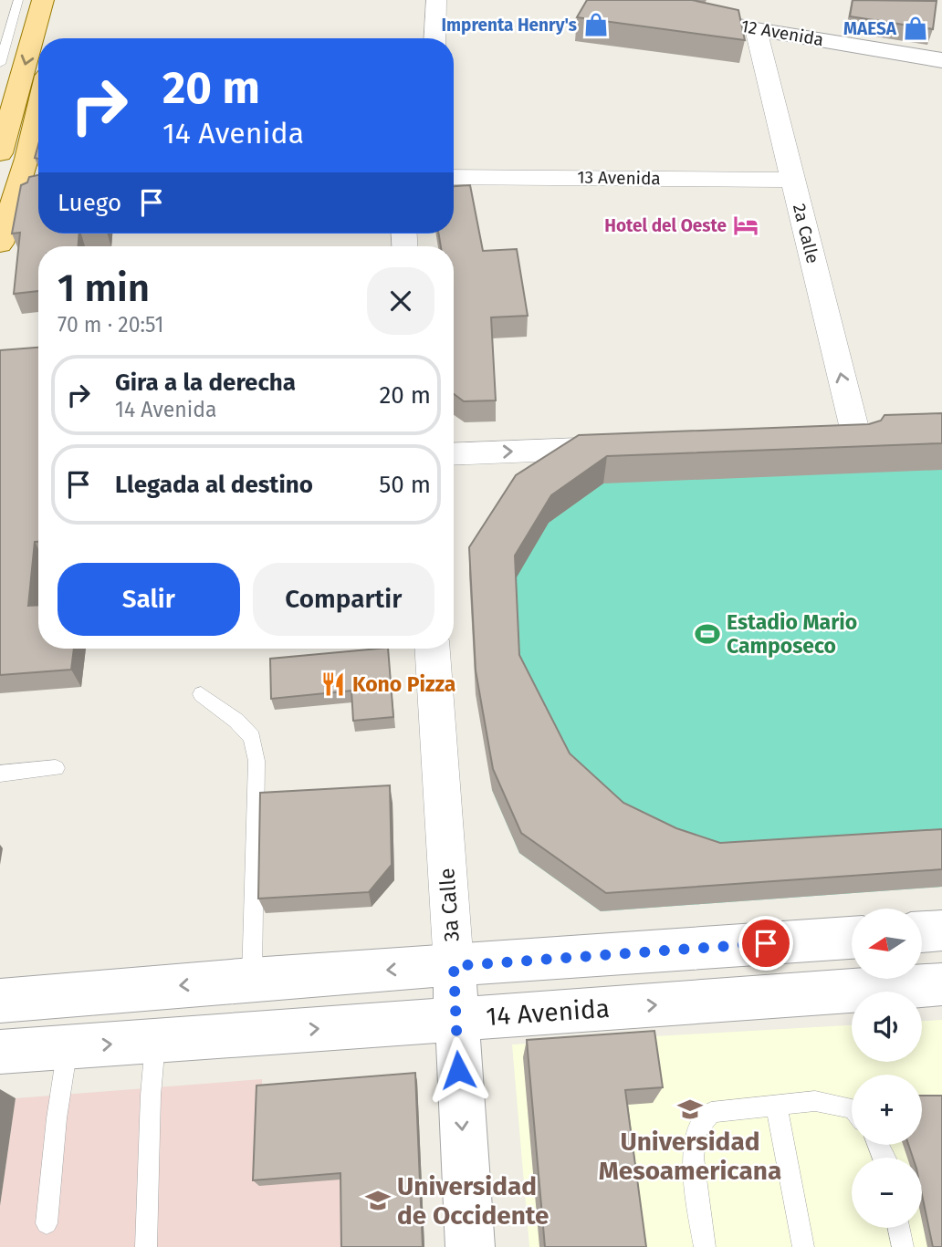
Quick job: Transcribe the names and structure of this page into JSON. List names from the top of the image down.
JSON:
{
  "streets": {
    "street": [
      "12 Avenida",
      "13 Avenida",
      "2a Calle",
      "3a Calle",
      "14 Avenida"
    ]
  },
  "crossings": [
    ["12 Avenida", "2a Calle"],
    ["13 Avenida", "2a Calle"],
    ["3a Calle", "14 Avenida"]
  ],
  "one_way": ["3a Calle"],
  "places": {
    "shop": ["Imprenta Henry's", "MAESA"],
    "hotel": ["Hotel del Oeste"],
    "sports": ["Estadio Mario Camposeco"],
    "restaurant": ["Kono Pizza"],
    "school or university": ["Universidad Mesoamericana", "Universidad de Occidente"]
  },
  "north": "left",
  "page": {
    "turn": ["20 m", "14 Avenida"],
    "then": "Luego",
    "heading": ["1 min", "70 m · 20:51"],
    "list": [
      {
        "name": "Gira a la derecha",
        "note": "14 Avenida",
        "value": "20 m"
      },
      {
        "name": "Llegada al destino",
        "value": "50 m"
      }
    ],
    "buttons": ["Salir", "Compartir"],
    "map_buttons": ["+", "−"]
  }
}
